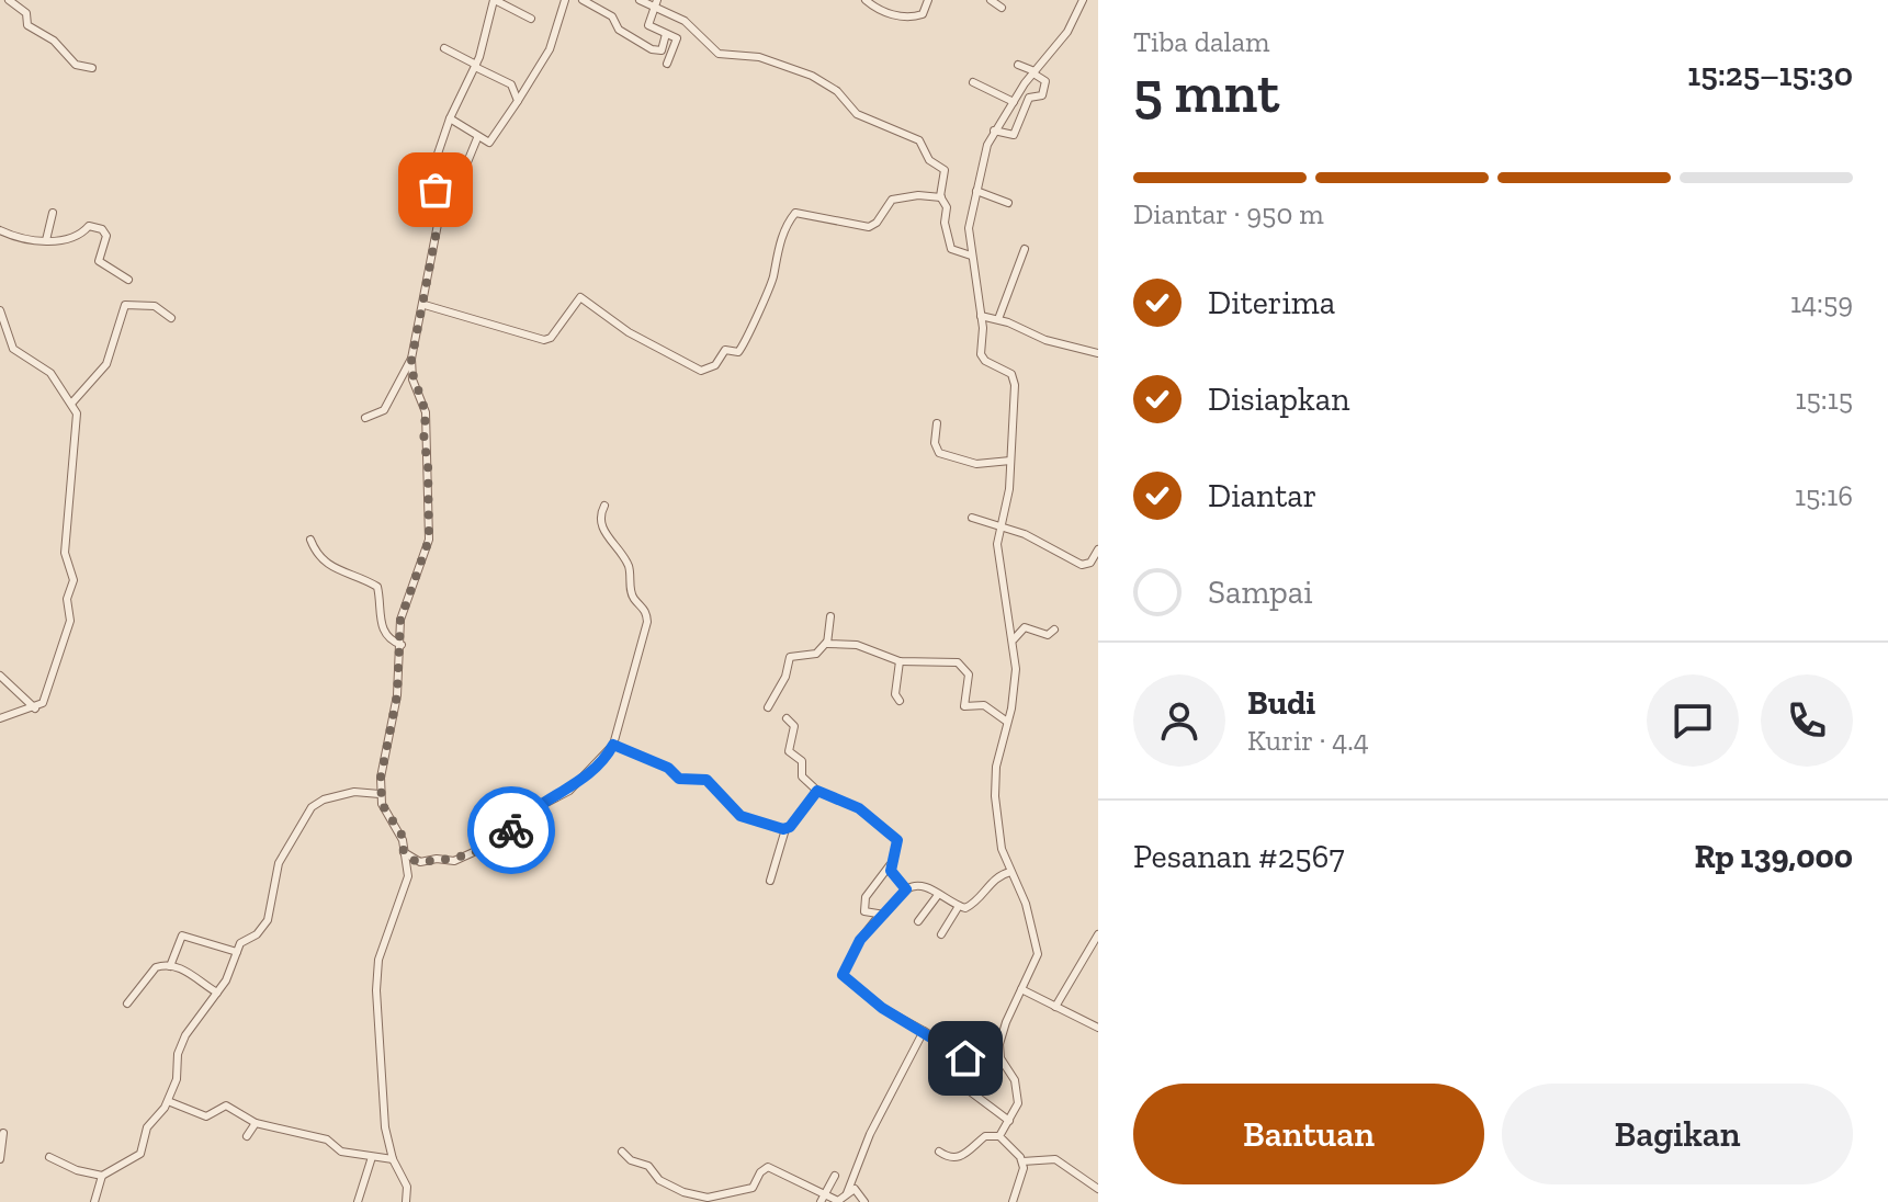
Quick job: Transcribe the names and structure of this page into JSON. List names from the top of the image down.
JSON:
{
  "page": {
    "heading": ["5 mnt", "Tiba dalam", "15:25–15:30"],
    "panel": [
      "Budi",
      "Kurir · 4.4",
      "Pesanan #2567",
      "Rp 139,000"
    ],
    "bar": "Diantar · 950 m",
    "list": [
      ["Diterima", "14:59"],
      ["Disiapkan", "15:15"],
      ["Diantar", "15:16"],
      "Sampai"
    ],
    "buttons": ["Bantuan", "Bagikan"]
  }
}
